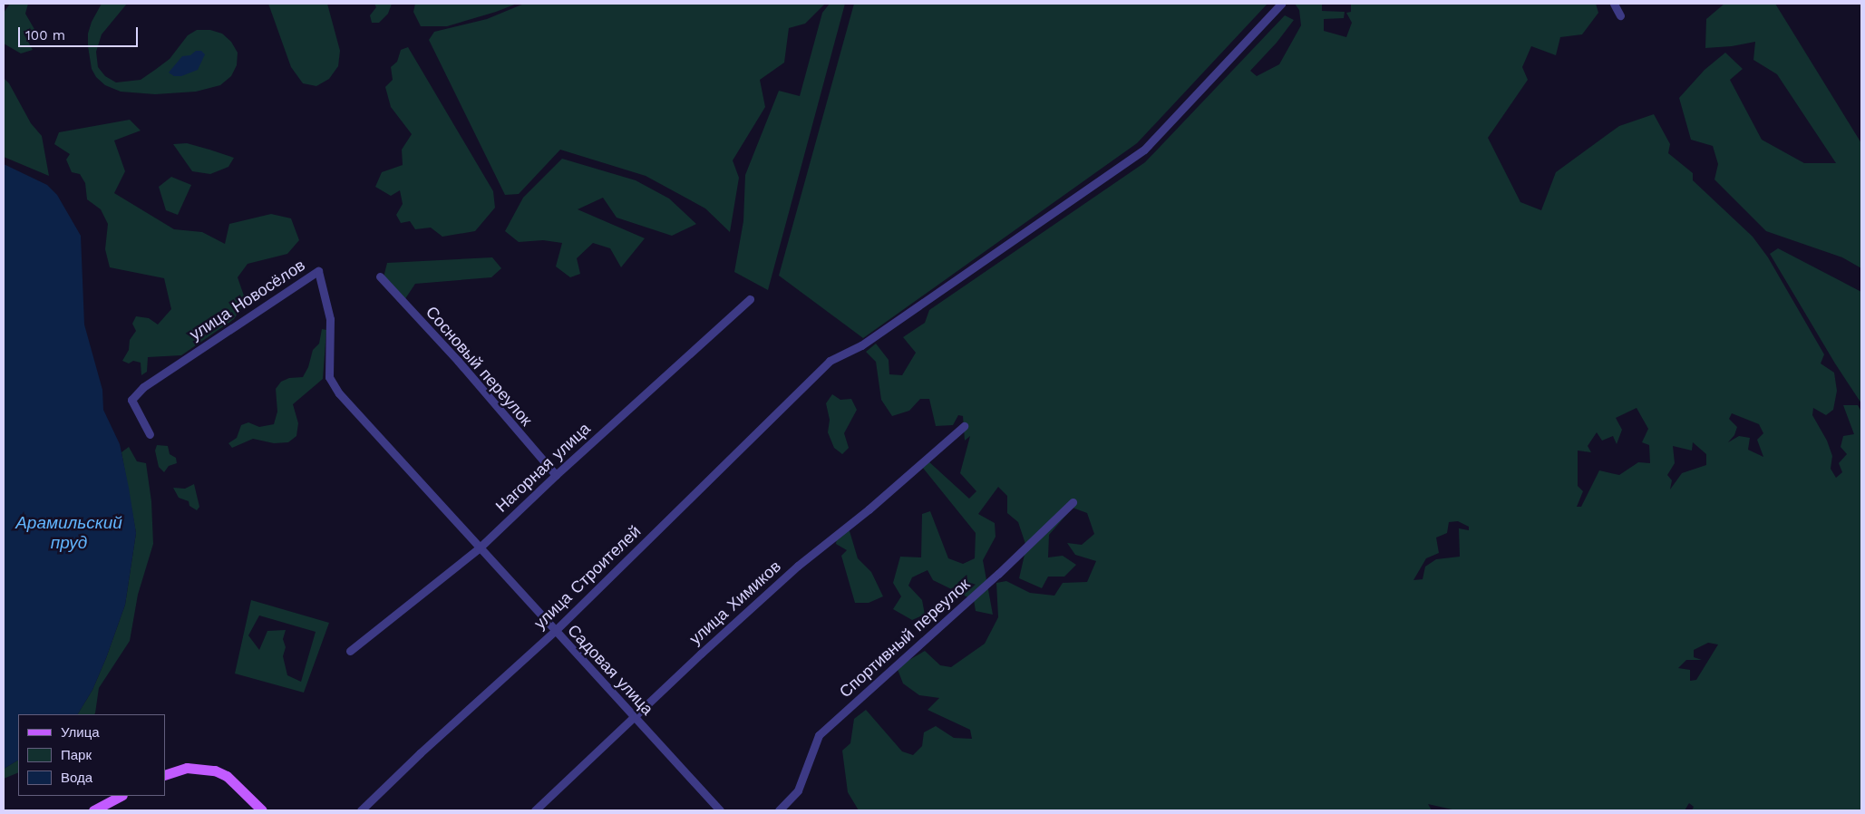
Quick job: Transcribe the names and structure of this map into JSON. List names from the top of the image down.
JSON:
{
  "streets": {
    "street": [
      "улица Новосёлов",
      "Сосновый переулок",
      "Нагорная улица",
      "улица Строителей",
      "улица Химиков",
      "Спортивный переулок",
      "Садовая улица"
    ]
  },
  "crossings": [
    ["улица Новосёлов", "Нагорная улица"],
    ["улица Новосёлов", "Садовая улица"],
    ["Сосновый переулок", "Нагорная улица"],
    ["Нагорная улица", "Садовая улица"],
    ["улица Строителей", "Садовая улица"],
    ["улица Химиков", "Садовая улица"]
  ],
  "water": ["Арамильский пруд"],
  "legend": ["Улица", "Парк", "Вода"],
  "scale_bar": "100 m"
}
